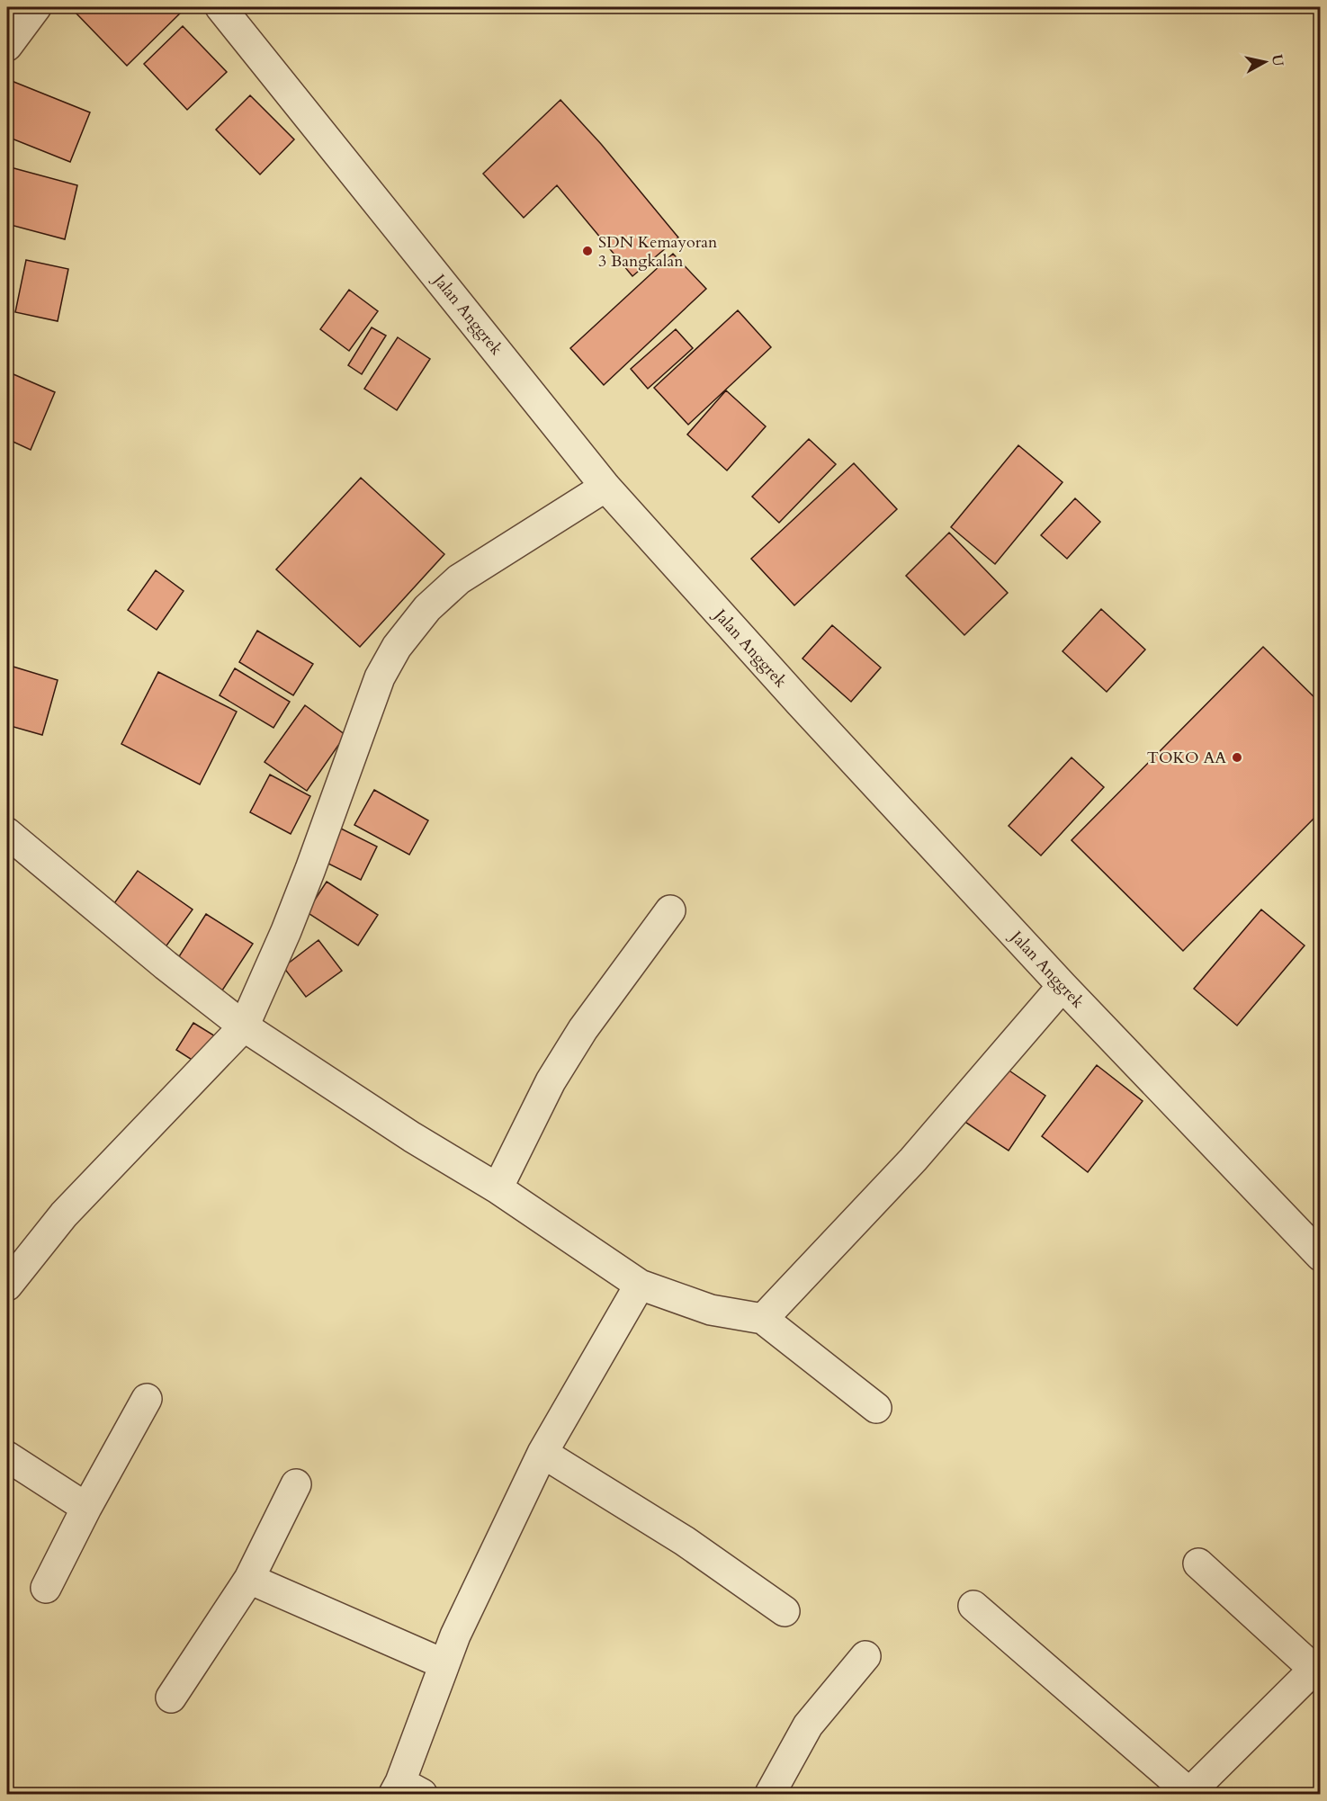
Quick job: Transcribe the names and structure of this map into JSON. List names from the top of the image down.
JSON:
{
  "streets": {
    "street": ["Jalan Anggrek"]
  },
  "places": ["SDN Kemayoran 3 Bangkalan", "TOKO AA"],
  "north": "right"
}
